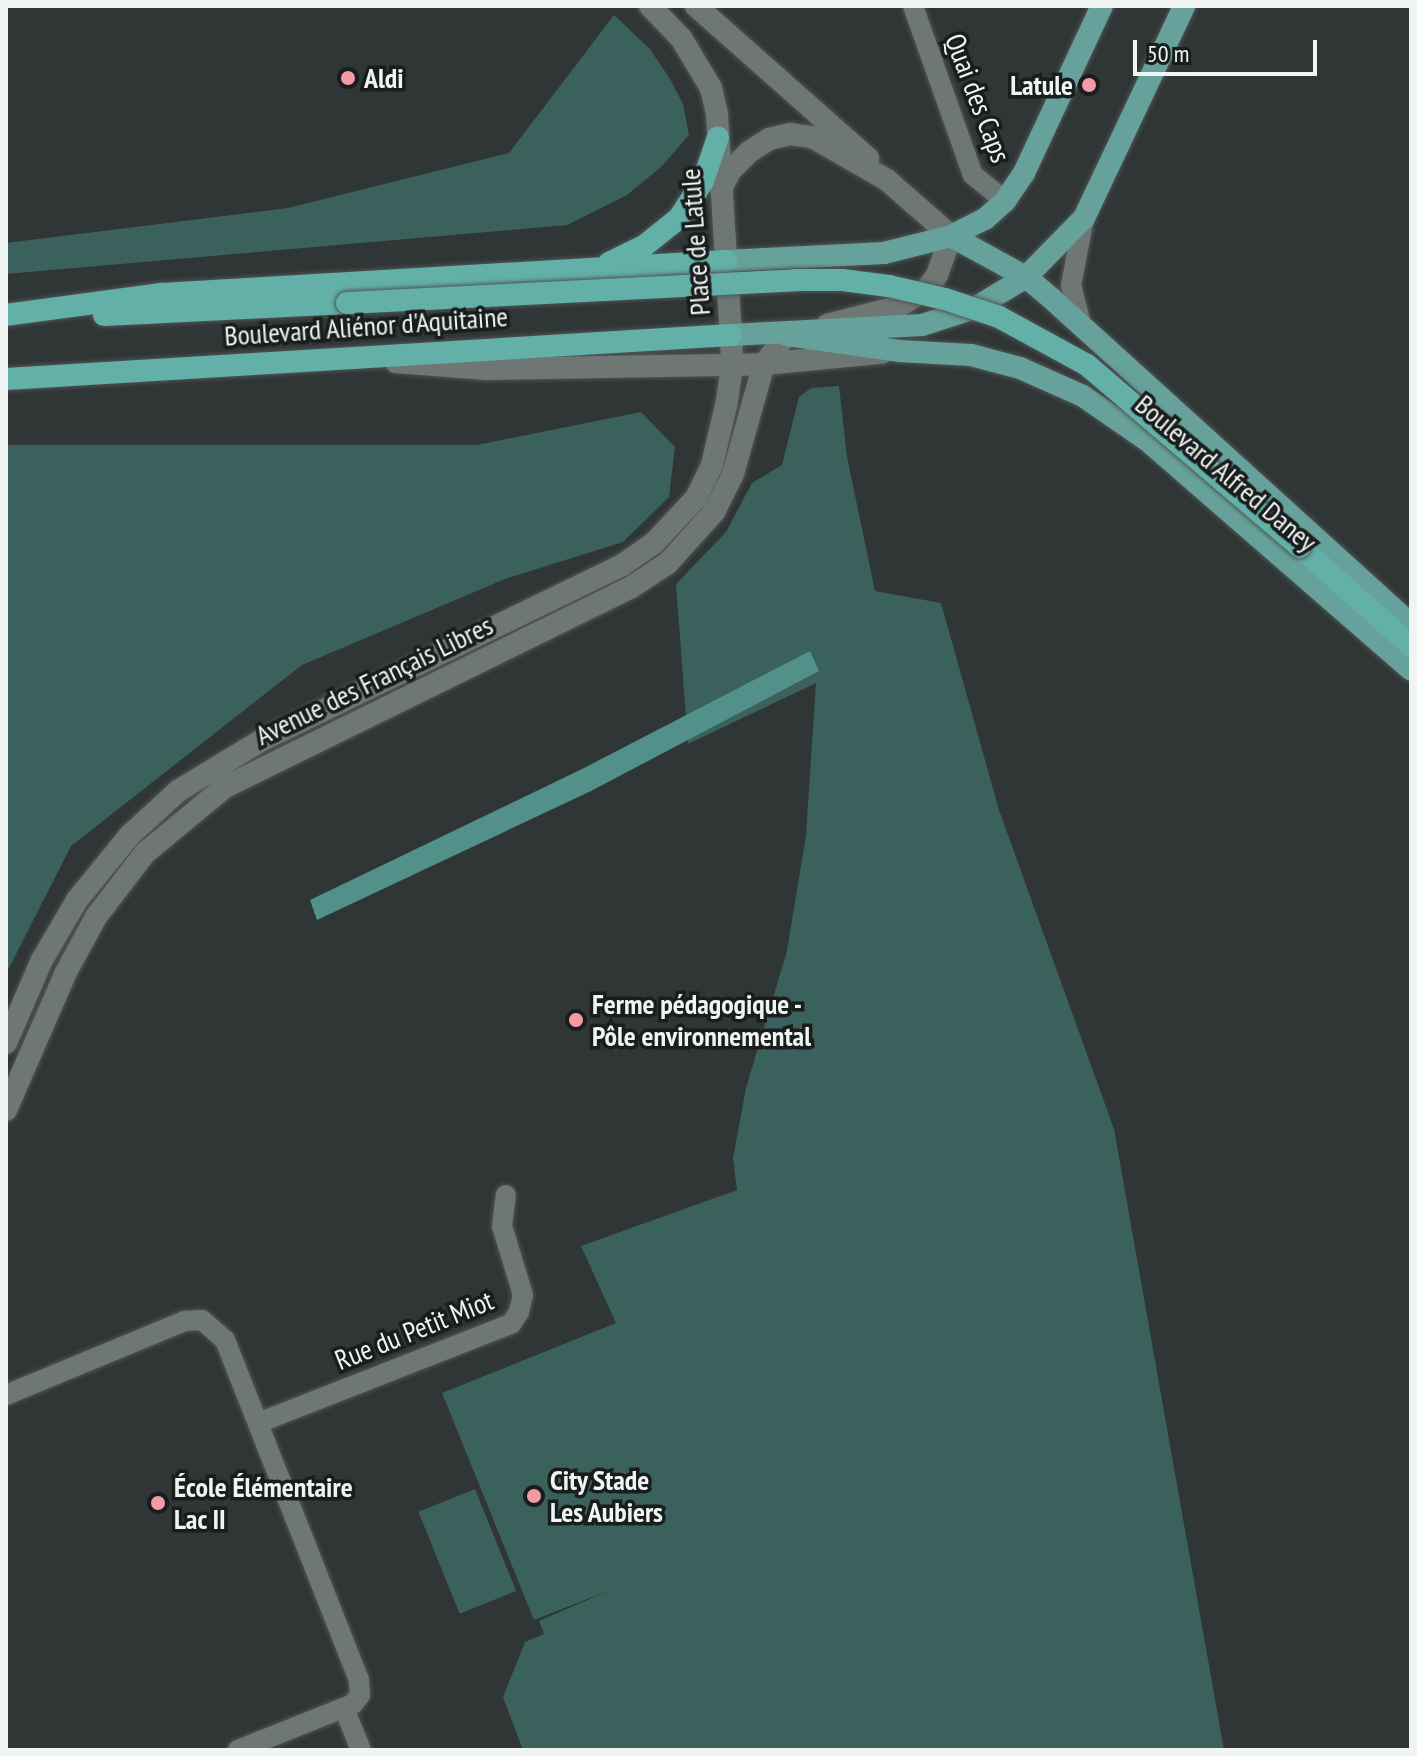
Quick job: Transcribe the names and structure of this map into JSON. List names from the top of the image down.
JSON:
{
  "streets": {
    "highway": ["Boulevard Aliénor d'Aquitaine"],
    "main road": ["Place de Latule", "Boulevard Alfred Daney"],
    "street": ["Quai des Caps", "Avenue des Français Libres", "Rue du Petit Miot"]
  },
  "crossings": [
    ["Place de Latule", "Boulevard Aliénor d'Aquitaine"],
    ["Place de Latule", "Boulevard Alfred Daney"],
    ["Place de Latule", "Avenue des Français Libres"],
    ["Boulevard Aliénor d'Aquitaine", "Avenue des Français Libres"]
  ],
  "places": [
    "Aldi",
    "Latule",
    "Ferme pédagogique - Pôle environnemental",
    "City Stade Les Aubiers",
    "École Élémentaire Lac II"
  ],
  "scale_bar": "50 m"
}
